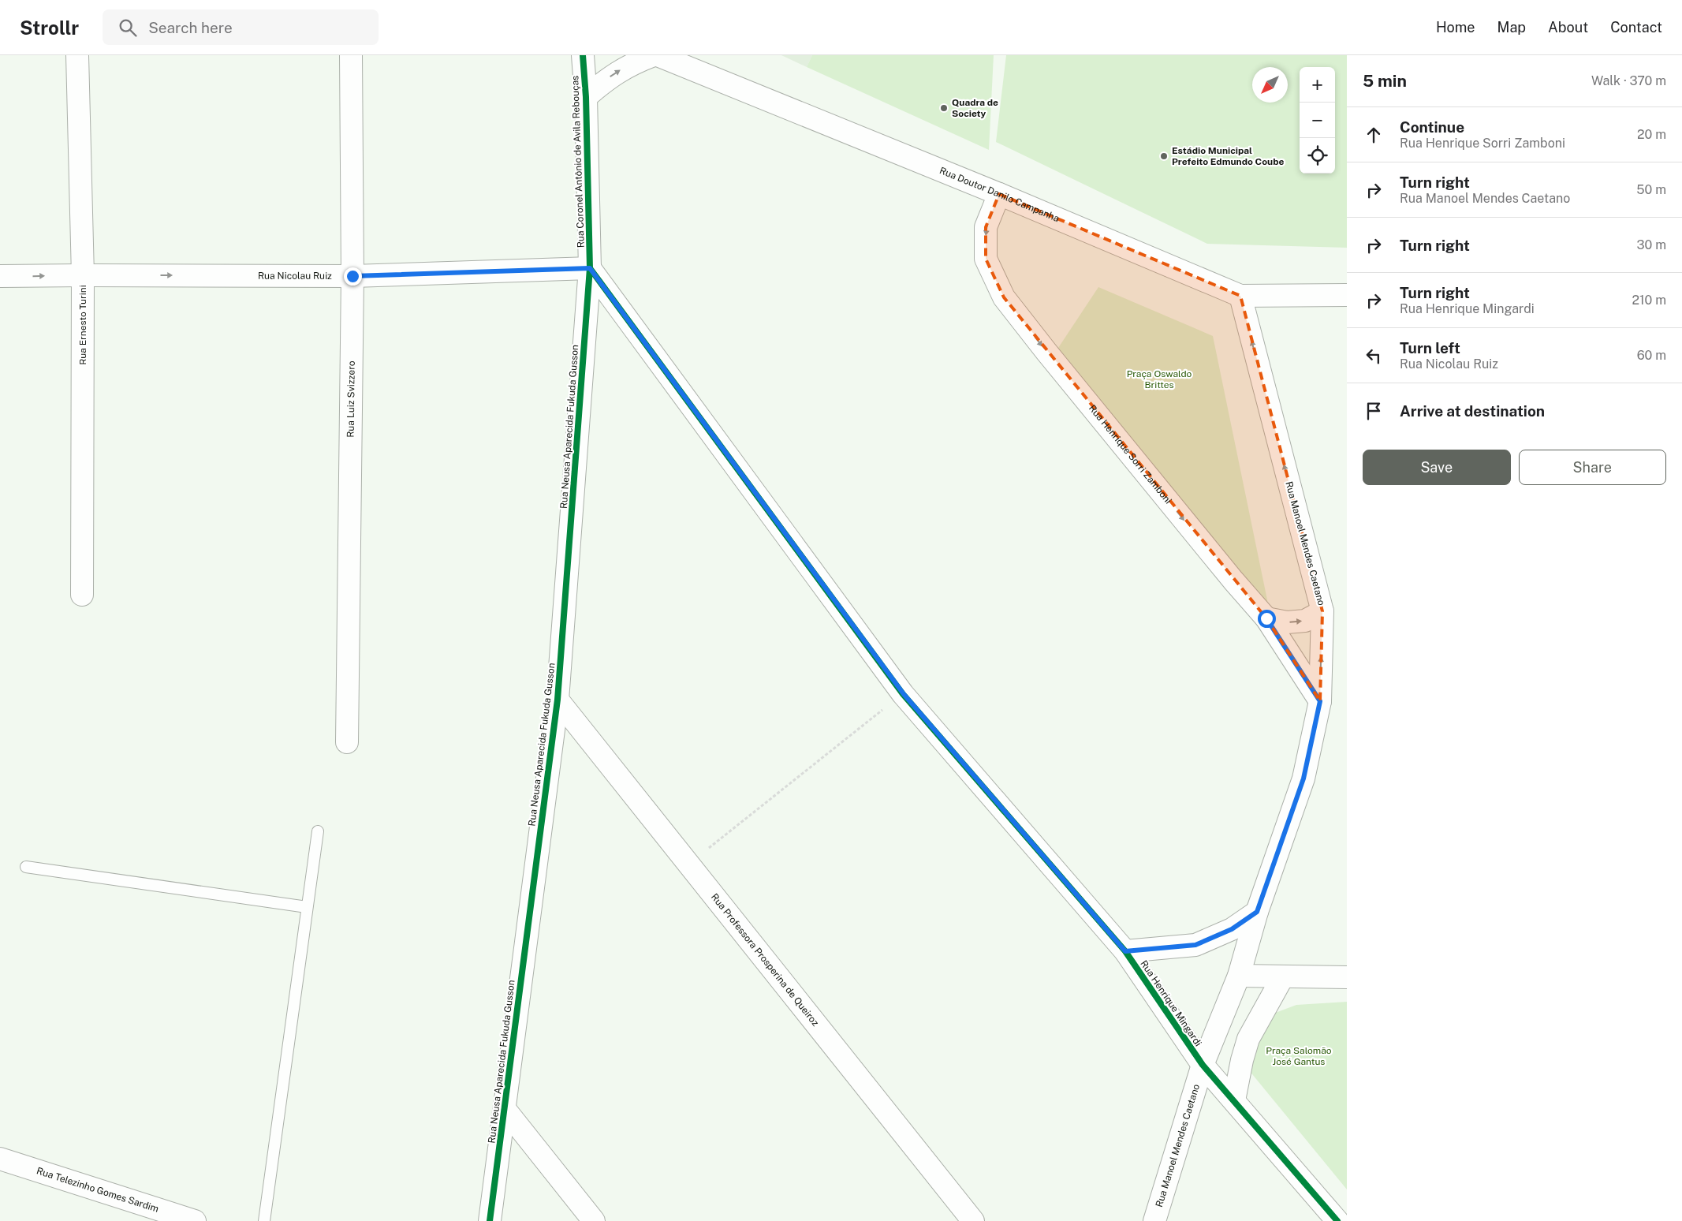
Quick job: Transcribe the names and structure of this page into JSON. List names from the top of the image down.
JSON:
{
  "streets": {
    "street": [
      "Rua Coronel Antônio de Avila Rebouças",
      "Rua Doutor Danilo Campanha",
      "Rua Nicolau Ruiz",
      "Rua Ernesto Turini",
      "Rua Luiz Svizzero",
      "Rua Neusa Aparecida Fukuda Gusson",
      "Rua Henrique Sorri Zamboni",
      "Rua Manoel Mendes Caetano",
      "Rua Professora Prosperina de Queiroz",
      "Rua Henrique Mingardi",
      "Rua Telezinho Gomes Sardim"
    ]
  },
  "crossings": [
    ["Rua Coronel Antônio de Avila Rebouças", "Rua Nicolau Ruiz"],
    ["Rua Coronel Antônio de Avila Rebouças", "Rua Neusa Aparecida Fukuda Gusson"],
    ["Rua Coronel Antônio de Avila Rebouças", "Rua Henrique Mingardi"],
    ["Rua Doutor Danilo Campanha", "Rua Henrique Sorri Zamboni"],
    ["Rua Doutor Danilo Campanha", "Rua Manoel Mendes Caetano"],
    ["Rua Nicolau Ruiz", "Rua Ernesto Turini"],
    ["Rua Nicolau Ruiz", "Rua Luiz Svizzero"],
    ["Rua Nicolau Ruiz", "Rua Neusa Aparecida Fukuda Gusson"],
    ["Rua Nicolau Ruiz", "Rua Henrique Mingardi"],
    ["Rua Neusa Aparecida Fukuda Gusson", "Rua Professora Prosperina de Queiroz"],
    ["Rua Neusa Aparecida Fukuda Gusson", "Rua Henrique Mingardi"],
    ["Rua Henrique Sorri Zamboni", "Rua Manoel Mendes Caetano"],
    ["Rua Manoel Mendes Caetano", "Rua Henrique Mingardi"]
  ],
  "one_way": ["Rua Nicolau Ruiz", "Rua Henrique Sorri Zamboni", "Rua Manoel Mendes Caetano"],
  "parks": ["Praça Oswaldo Brittes", "Praça Salomão José Gantus"],
  "places": ["Quadra de Society", "Estádio Municipal Prefeito Edmundo Coube"],
  "north": "bottom left",
  "page": {
    "header": "Strollr",
    "search": "Search here",
    "nav": [
      "Home",
      "Map",
      "About",
      "Contact"
    ],
    "heading": ["5 min", "Walk · 370 m"],
    "map_buttons": ["+", "−"],
    "list": [
      ["Continue", "Rua Henrique Sorri Zamboni", "20 m"],
      ["Turn right", "Rua Manoel Mendes Caetano", "50 m"],
      ["Turn right", "30 m"],
      ["Turn right", "Rua Henrique Mingardi", "210 m"],
      ["Turn left", "Rua Nicolau Ruiz", "60 m"],
      "Arrive at destination"
    ],
    "buttons": ["Save", "Share"]
  }
}
